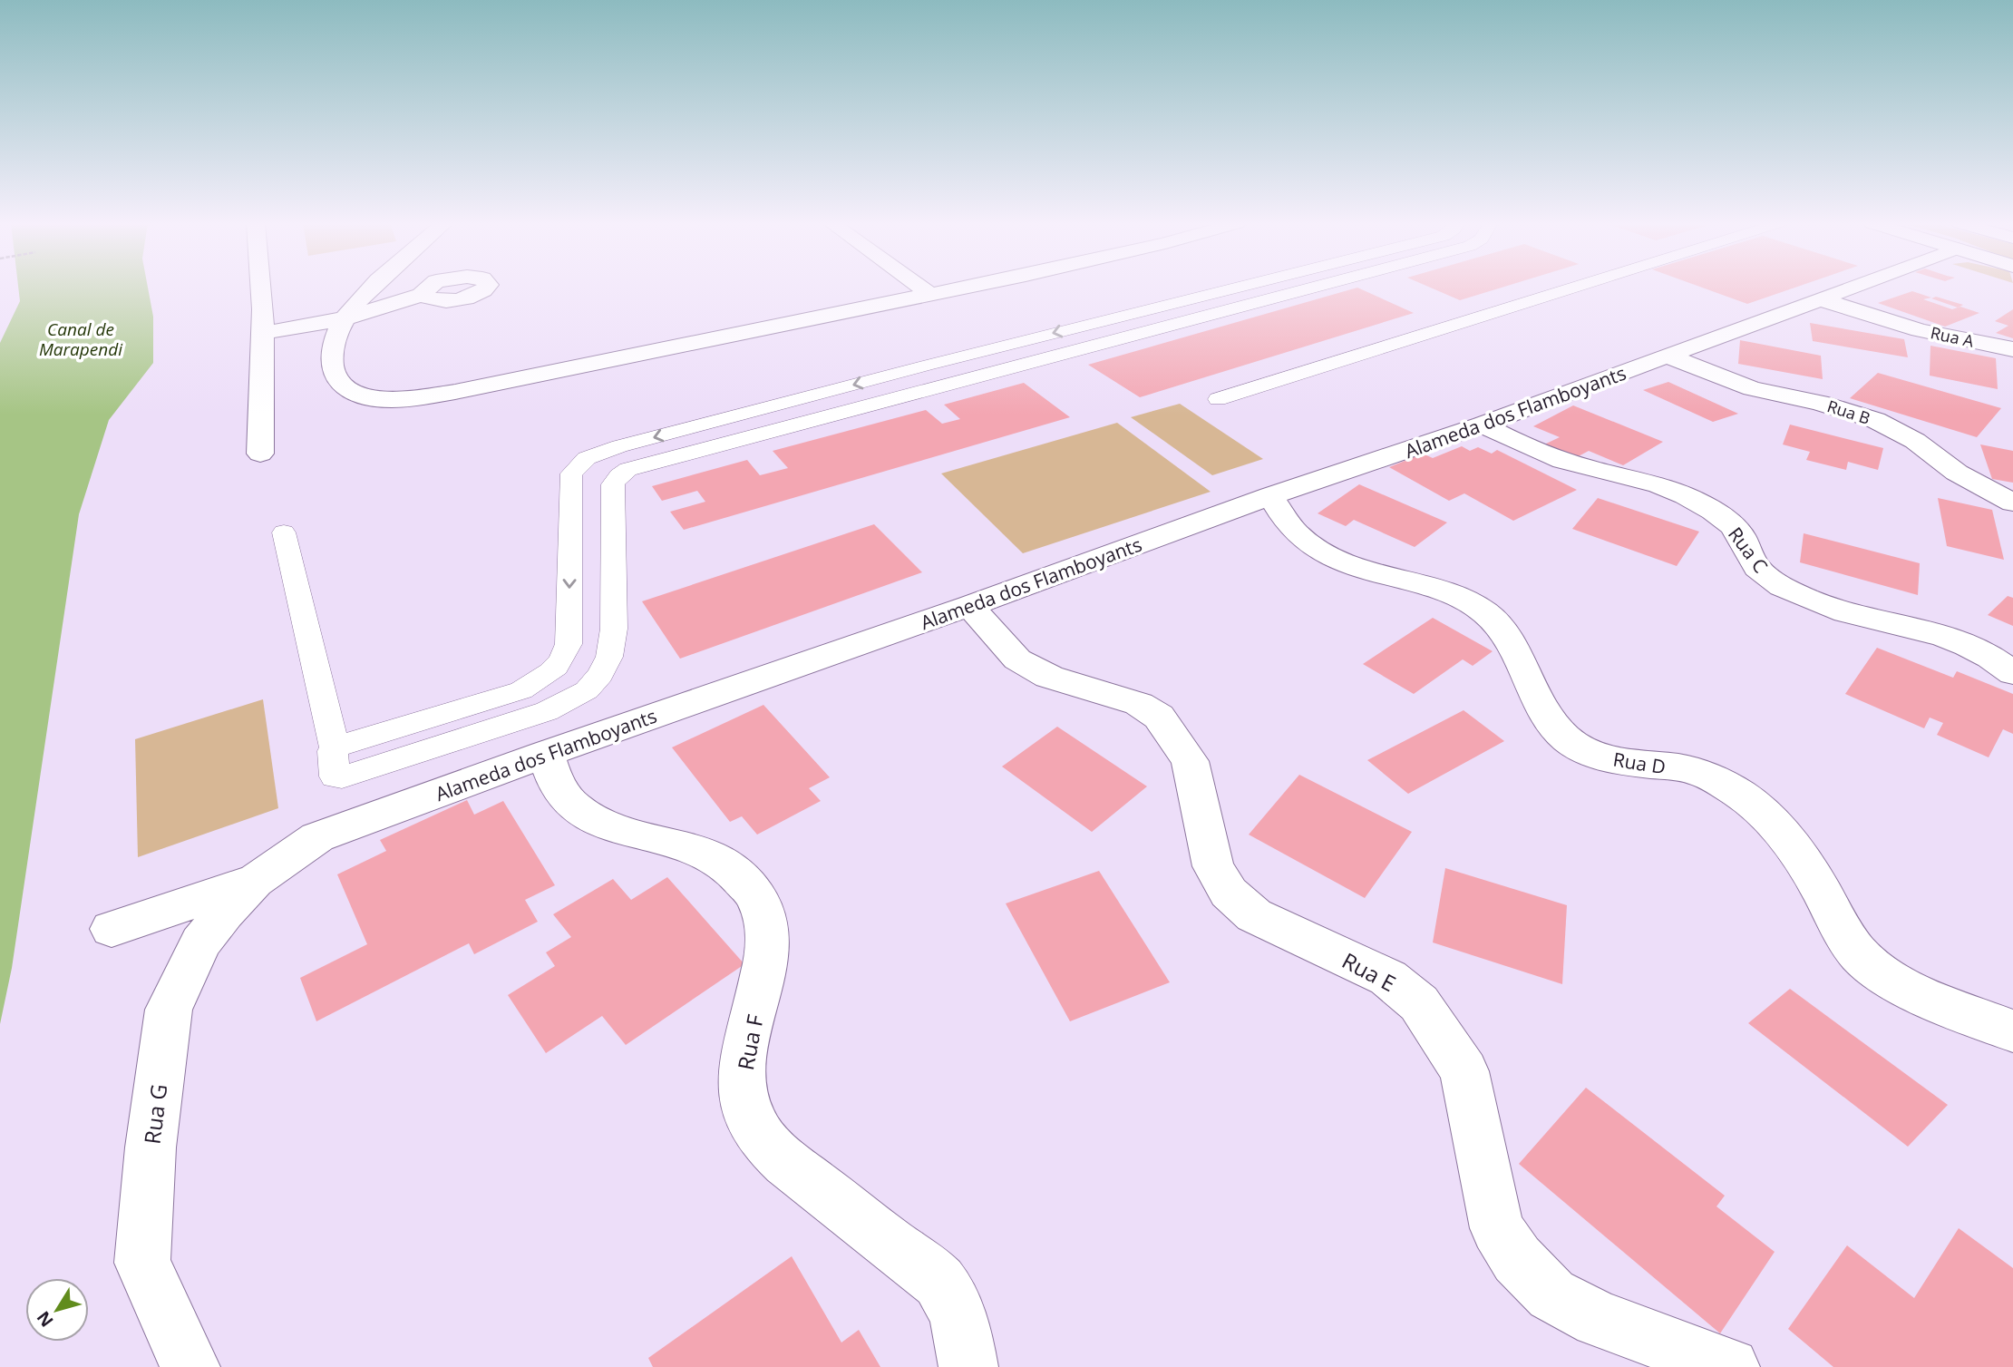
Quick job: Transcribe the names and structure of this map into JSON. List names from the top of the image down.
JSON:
{
  "streets": {
    "street": [
      "Rua A",
      "Alameda dos Flamboyants",
      "Rua B",
      "Rua C",
      "Rua D",
      "Rua E",
      "Rua F",
      "Rua G"
    ]
  },
  "crossings": [
    ["Rua A", "Alameda dos Flamboyants"],
    ["Alameda dos Flamboyants", "Rua B"],
    ["Alameda dos Flamboyants", "Rua C"],
    ["Alameda dos Flamboyants", "Rua D"],
    ["Alameda dos Flamboyants", "Rua E"],
    ["Alameda dos Flamboyants", "Rua F"],
    ["Alameda dos Flamboyants", "Rua G"]
  ],
  "water": ["Canal de Marapendi"],
  "north": "bottom left"
}
